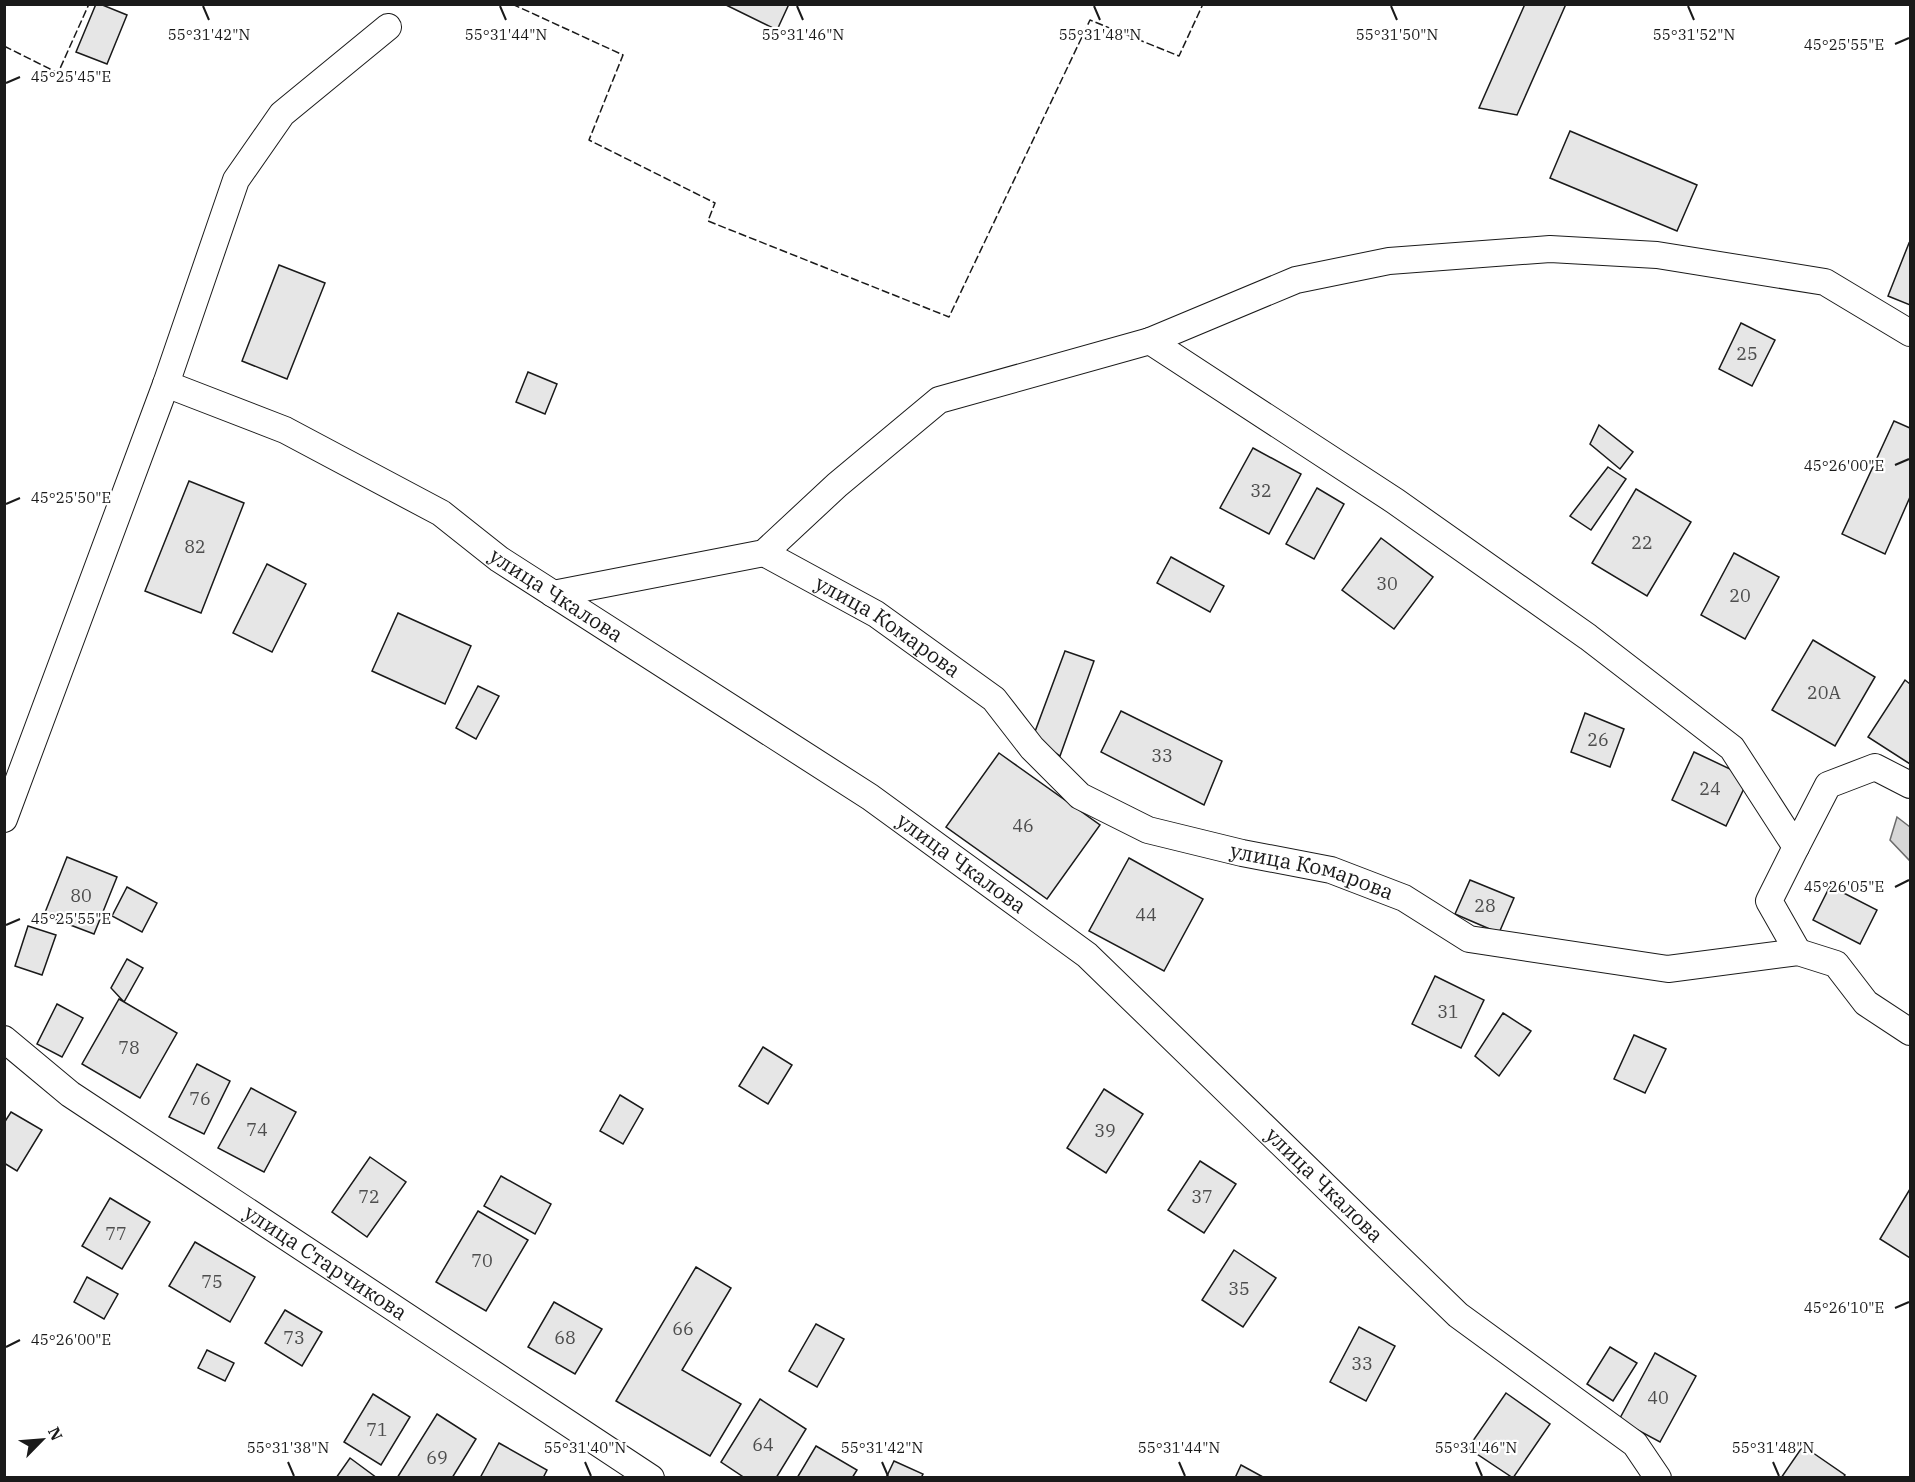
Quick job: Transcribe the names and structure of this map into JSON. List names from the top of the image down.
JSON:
{
  "streets": {
    "street": ["улица Чкалова", "улица Комарова", "улица Старчикова"]
  },
  "house_numbers": [
    "25",
    "32",
    "22",
    "82",
    "30",
    "20",
    "20А",
    "26",
    "33",
    "24",
    "46",
    "80",
    "28",
    "44",
    "31",
    "78",
    "76",
    "74",
    "39",
    "72",
    "37",
    "77",
    "70",
    "75",
    "35",
    "66",
    "73",
    "68",
    "33",
    "40",
    "71",
    "64",
    "69"
  ],
  "north": "top right",
  "coordinates": [
    "55°31'42\"N",
    "55°31'44\"N",
    "55°31'46\"N",
    "55°31'48\"N",
    "55°31'50\"N",
    "55°31'52\"N",
    "45°25'55\"E",
    "45°25'45\"E",
    "45°26'00\"E",
    "45°25'50\"E",
    "45°26'05\"E",
    "45°26'10\"E",
    "55°31'38\"N",
    "55°31'40\"N"
  ]
}
